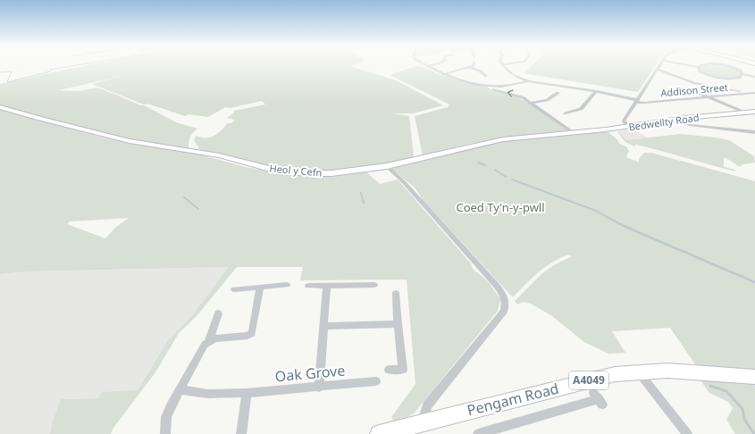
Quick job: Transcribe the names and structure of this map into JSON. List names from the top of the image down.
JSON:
{
  "streets": {
    "main road": ["A4049", "Pengam Road"],
    "street": [
      "Addison Street",
      "Bedwellty Road",
      "Heol y Cefn",
      "Oak Grove"
    ]
  },
  "crossings": [
    ["Bedwellty Road", "Heol y Cefn"]
  ],
  "parks": ["Coed Ty'n-y-pwll"]
}
